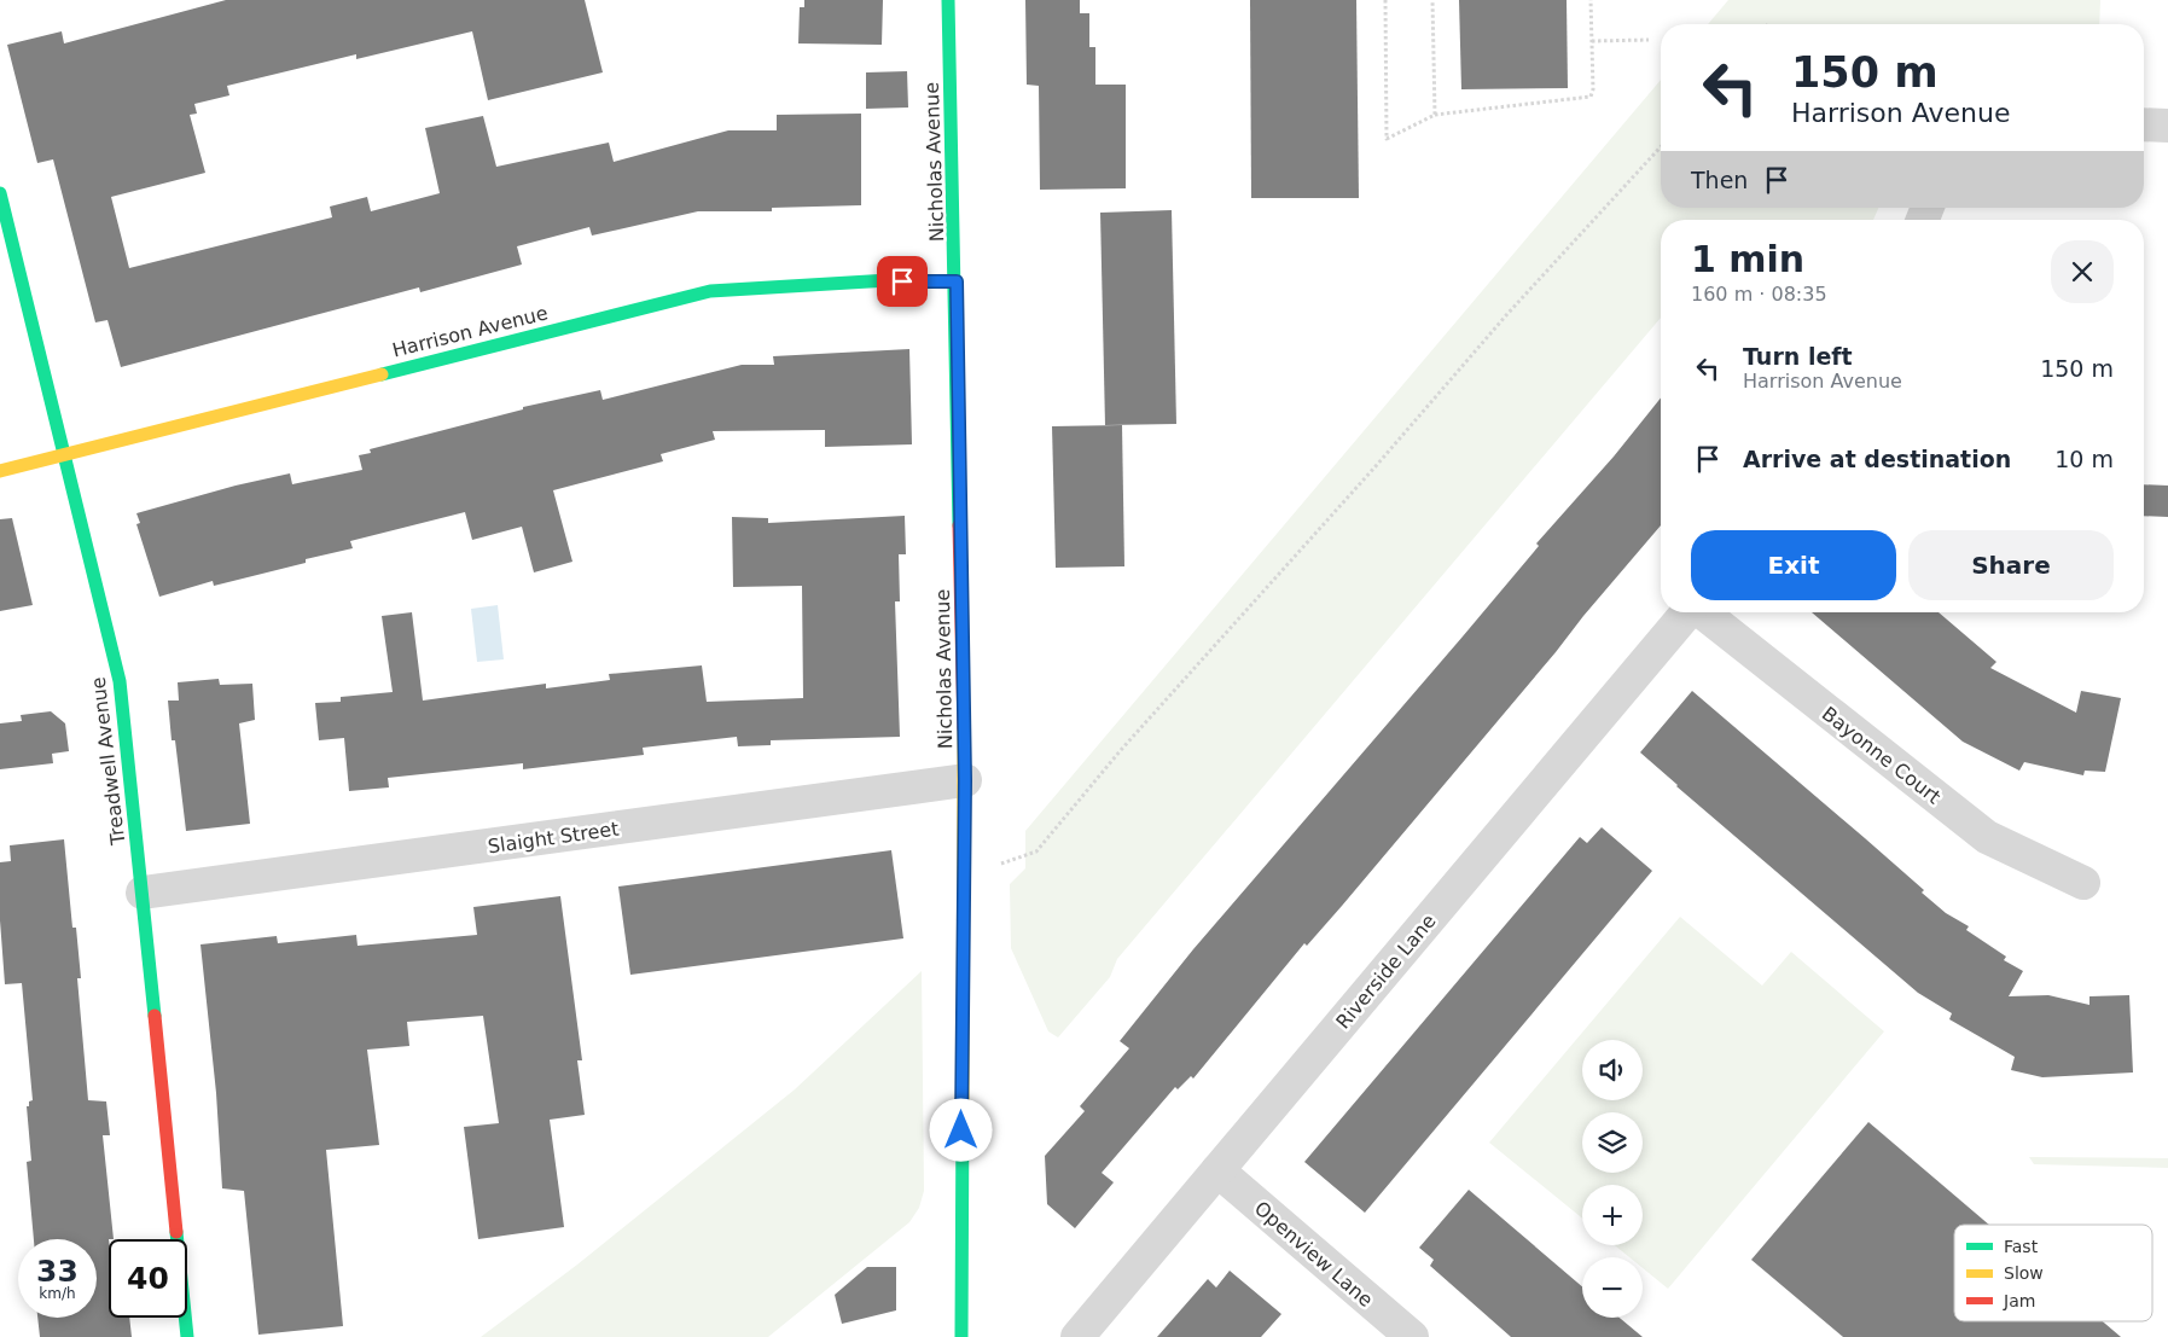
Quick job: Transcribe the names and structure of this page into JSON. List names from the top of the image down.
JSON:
{
  "streets": {
    "street": [
      "Nicholas Avenue",
      "Harrison Avenue",
      "Bayonne Court",
      "Treadwell Avenue",
      "Slaight Street",
      "Riverside Lane",
      "Openview Lane"
    ]
  },
  "crossings": [
    ["Nicholas Avenue", "Harrison Avenue"],
    ["Nicholas Avenue", "Slaight Street"],
    ["Harrison Avenue", "Treadwell Avenue"],
    ["Treadwell Avenue", "Slaight Street"],
    ["Riverside Lane", "Openview Lane"]
  ],
  "legend": ["Fast", "Slow", "Jam"],
  "page": {
    "turn": ["150 m", "Harrison Avenue"],
    "then": "Then",
    "heading": ["1 min", "160 m · 08:35"],
    "list": [
      {
        "name": "Turn left",
        "note": "Harrison Avenue",
        "value": "150 m"
      },
      {
        "name": "Arrive at destination",
        "value": "10 m"
      }
    ],
    "buttons": ["Exit", "Share"],
    "map_buttons": ["+", "−"],
    "speed": "33 km/h",
    "limit": "40"
  }
}
